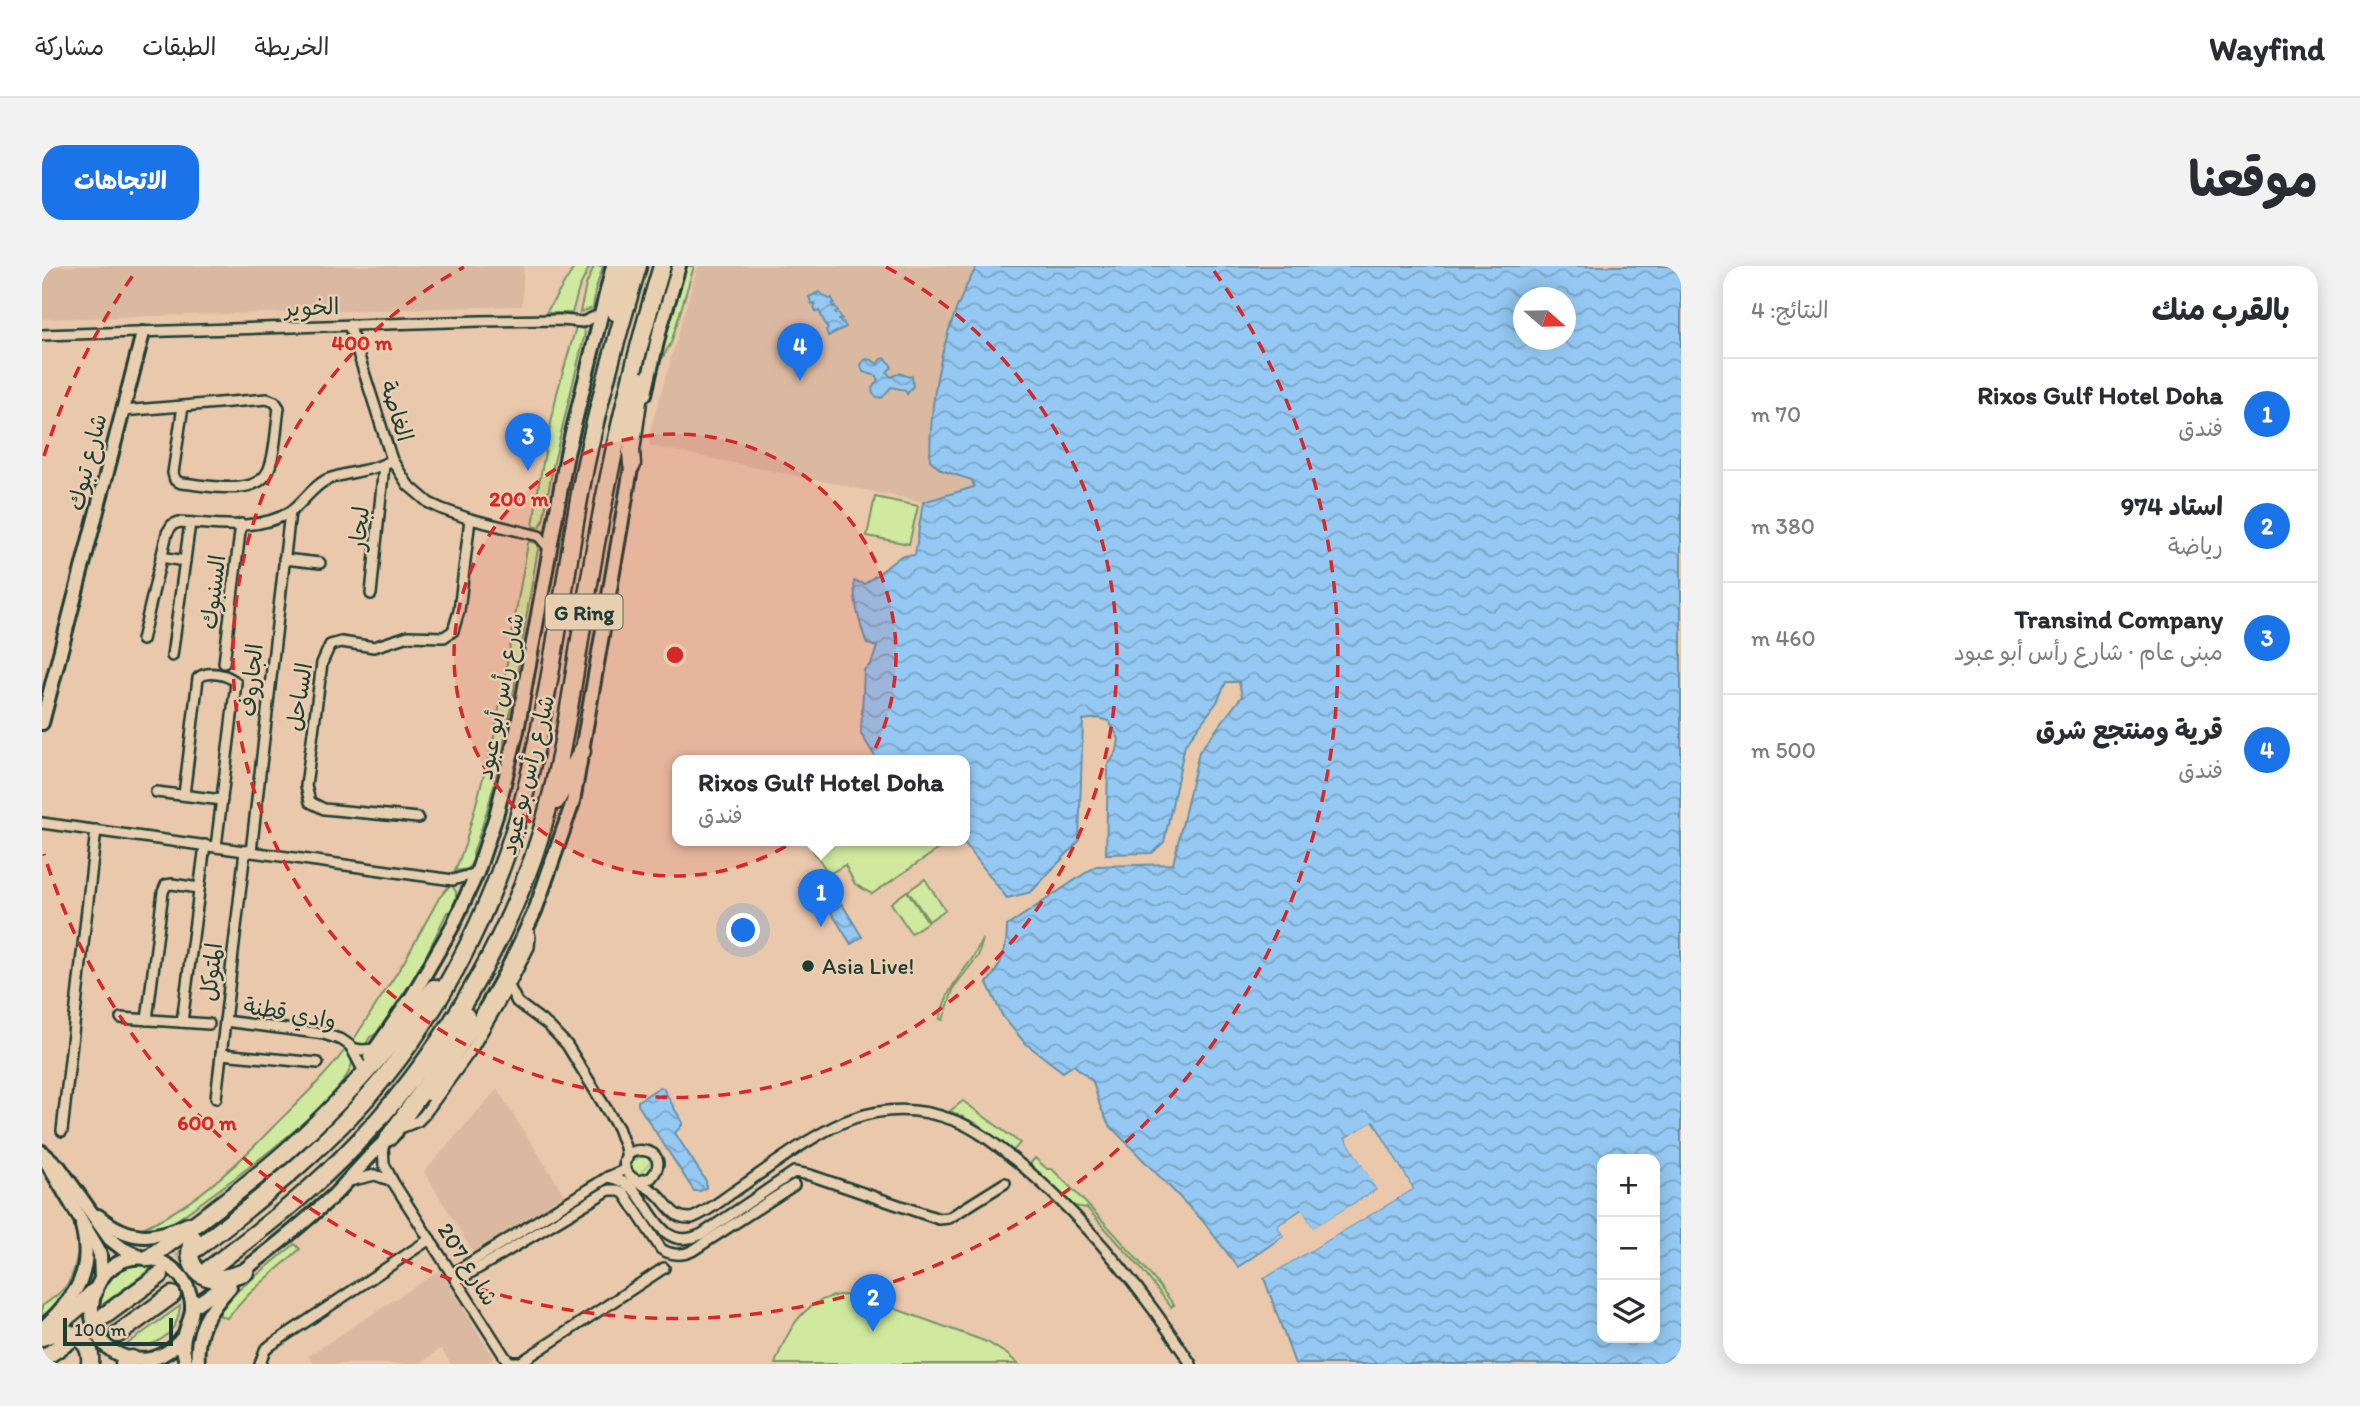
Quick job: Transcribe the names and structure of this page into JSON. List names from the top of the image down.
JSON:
{
  "streets": {
    "highway": ["G Ring", "شارع رأس بو عبود"],
    "street": [
      "الخوير",
      "الغاصة",
      "شارع تبوك",
      "لبحار",
      "السنبوك",
      "الجاروف",
      "شارع رأس أبو عبود",
      "الساحل",
      "المتوكل",
      "وادي قطنة",
      "شارع 207"
    ]
  },
  "crossings": [
    ["الخوير", "الغاصة"],
    ["الخوير", "شارع تبوك"],
    ["الخوير", "شارع رأس أبو عبود"],
    ["الغاصة", "لبحار"],
    ["الغاصة", "السنبوك"],
    ["الغاصة", "الجاروف"],
    ["الجاروف", "المتوكل"],
    ["شارع رأس أبو عبود", "وادي قطنة"],
    ["المتوكل", "وادي قطنة"]
  ],
  "places": ["Asia Live!"],
  "scale_bar": "100 m",
  "north": "right",
  "page": {
    "header": "Wayfind",
    "nav": ["الخريطة", "الطبقات", "مشاركة"],
    "title": "موقعنا",
    "buttons": "الاتجاهات",
    "heading": ["بالقرب منك", "النتائج: 4"],
    "pins": [
      "4",
      "3",
      "1",
      "2"
    ],
    "list": [
      {
        "mark": "1",
        "name": "Rixos Gulf Hotel Doha",
        "note": "فندق",
        "value": "70 m"
      },
      {
        "mark": "2",
        "name": "استاد 974",
        "note": "رياضة",
        "value": "380 m"
      },
      {
        "mark": "3",
        "name": "Transind Company",
        "note": "مبنى عام · شارع رأس أبو عبود",
        "value": "460 m"
      },
      {
        "mark": "4",
        "name": "قرية ومنتجع شرق",
        "note": "فندق",
        "value": "500 m"
      }
    ],
    "popup": ["Rixos Gulf Hotel Doha", "فندق"],
    "map_buttons": ["+", "−"],
    "scale": "100 m"
  },
  "rings": ["400 m", "200 m", "600 m"]
}
